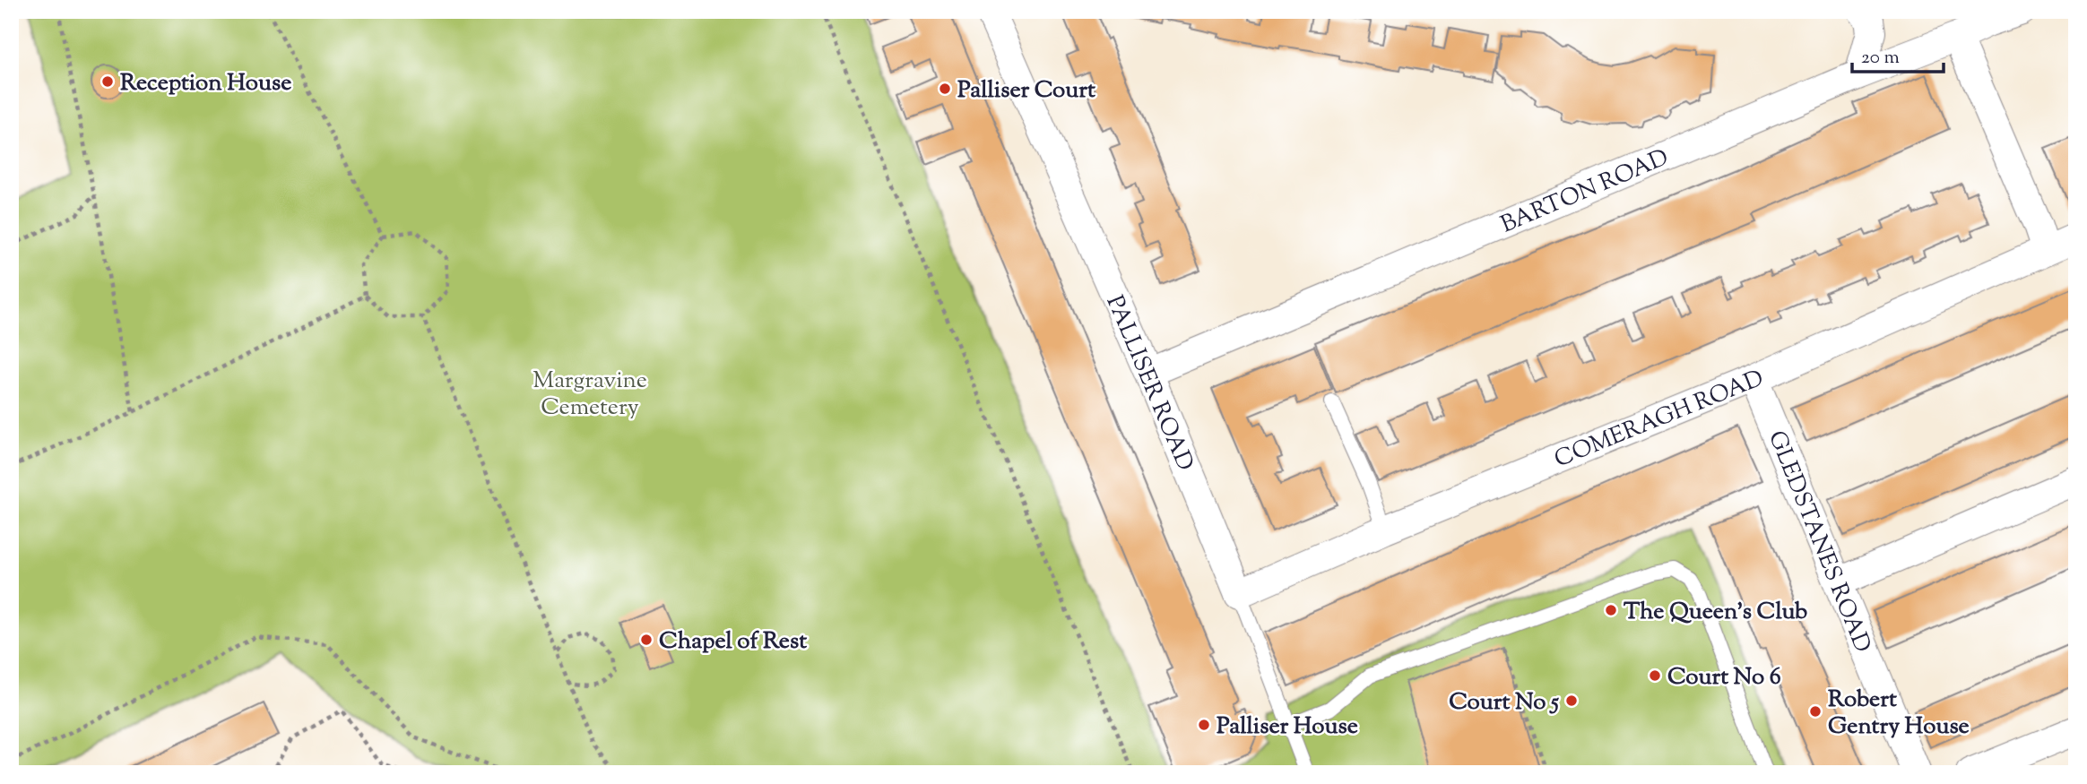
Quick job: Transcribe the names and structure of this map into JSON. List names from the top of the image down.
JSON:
{
  "streets": {
    "street": [
      "BARTON ROAD",
      "PALLISER ROAD",
      "COMERAGH ROAD",
      "GLEDSTANES ROAD"
    ]
  },
  "crossings": [
    ["BARTON ROAD", "PALLISER ROAD"],
    ["PALLISER ROAD", "COMERAGH ROAD"],
    ["COMERAGH ROAD", "GLEDSTANES ROAD"]
  ],
  "parks": ["Margravine Cemetery"],
  "places": [
    "Reception House",
    "Palliser Court",
    "The Queen’s Club",
    "Chapel of Rest",
    "Court No 6",
    "Court No 5",
    "Robert Gentry House",
    "Palliser House"
  ],
  "scale_bar": "20 m"
}
